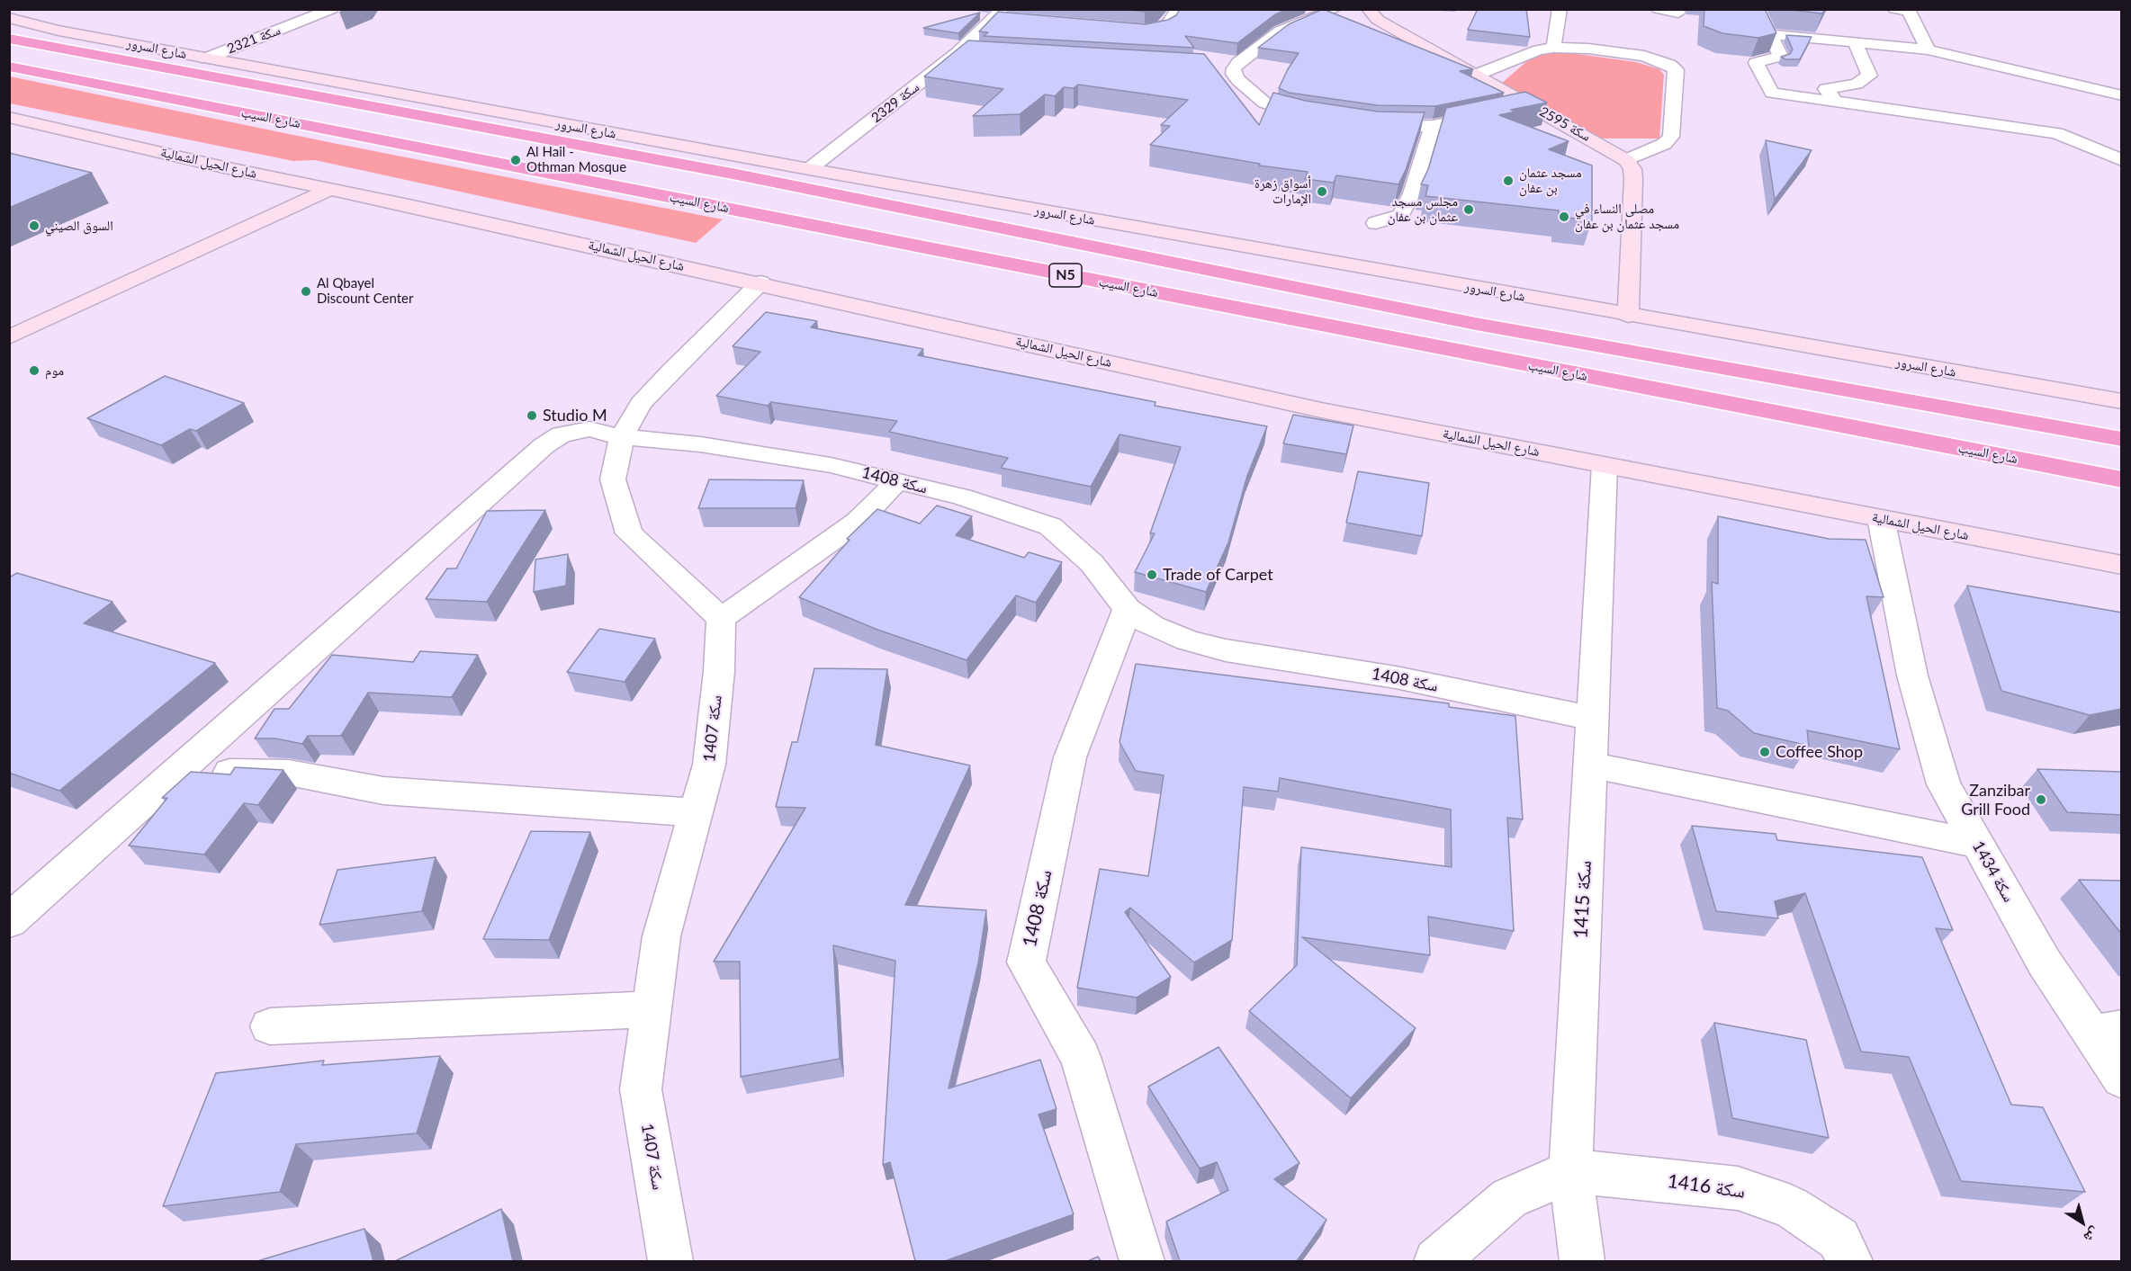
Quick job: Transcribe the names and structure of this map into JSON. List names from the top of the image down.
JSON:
{
  "streets": {
    "highway": ["شارع السيب", "N5"],
    "street": [
      "سكة 2321",
      "شارع السرور",
      "سكة 2329",
      "سكة 2595",
      "شارع الحيل الشمالية",
      "سكة 1408",
      "سكة 1407",
      "سكة 1434",
      "سكة 1415",
      "سكة 1416"
    ]
  },
  "crossings": [
    ["سكة 2321", "شارع السرور"],
    ["شارع السرور", "سكة 2329"],
    ["شارع الحيل الشمالية", "سكة 1434"],
    ["شارع الحيل الشمالية", "سكة 1415"],
    ["سكة 1408", "سكة 1415"],
    ["سكة 1415", "سكة 1416"]
  ],
  "places": [
    "Al Hail - Othman Mosque",
    "مسجد عثمان بن عفان",
    "أسواق زهرة الإمارات",
    "مجلس مسجد عثمان بن عفان",
    "مصلى النساء في مسجد عثمان بن عفان",
    "السوق الصيني",
    "Al Qbayel Discount Center",
    "موم",
    "Studio M",
    "Trade of Carpet",
    "Coffee Shop",
    "Zanzibar Grill Food"
  ],
  "north": "bottom right"
}
